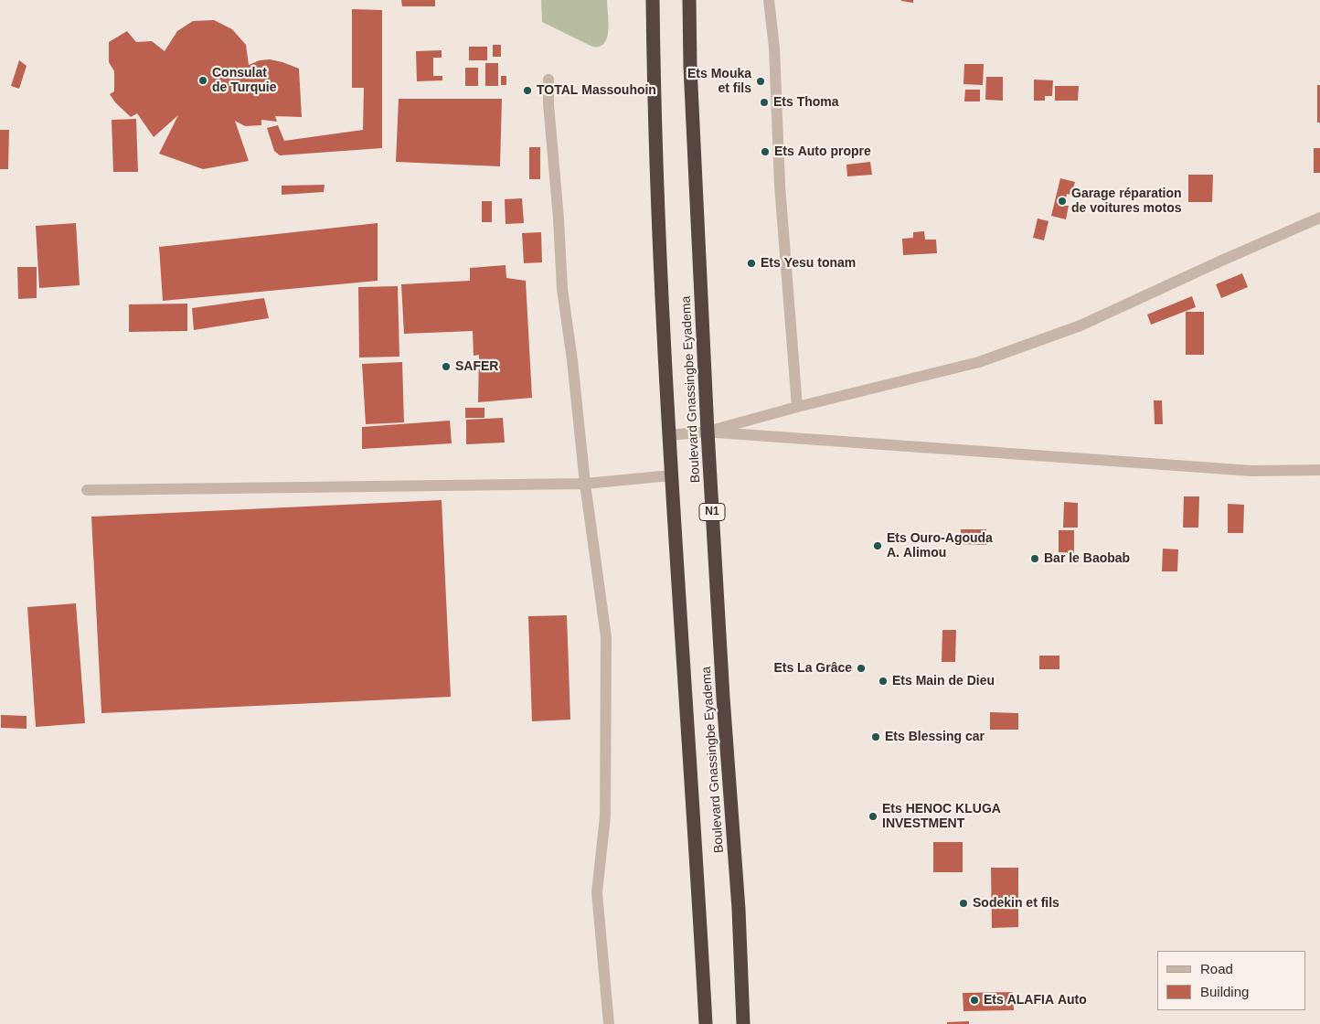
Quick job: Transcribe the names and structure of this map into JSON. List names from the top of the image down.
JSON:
{
  "streets": {
    "highway": ["Boulevard Gnassingbe Eyadema", "N1"]
  },
  "places": [
    "Consulat de Turquie",
    "Ets Mouka et fils",
    "TOTAL Massouhoin",
    "Ets Thoma",
    "Ets Auto propre",
    "Garage réparation de voitures motos",
    "Ets Yesu tonam",
    "SAFER",
    "Ets Ouro-Agouda A. Alimou",
    "Bar le Baobab",
    "Ets La Grâce",
    "Ets Main de Dieu",
    "Ets Blessing car",
    "Ets HENOC KLUGA INVESTMENT",
    "Sodekin et fils",
    "Ets ALAFIA Auto"
  ],
  "legend": ["Road", "Building"]
}
